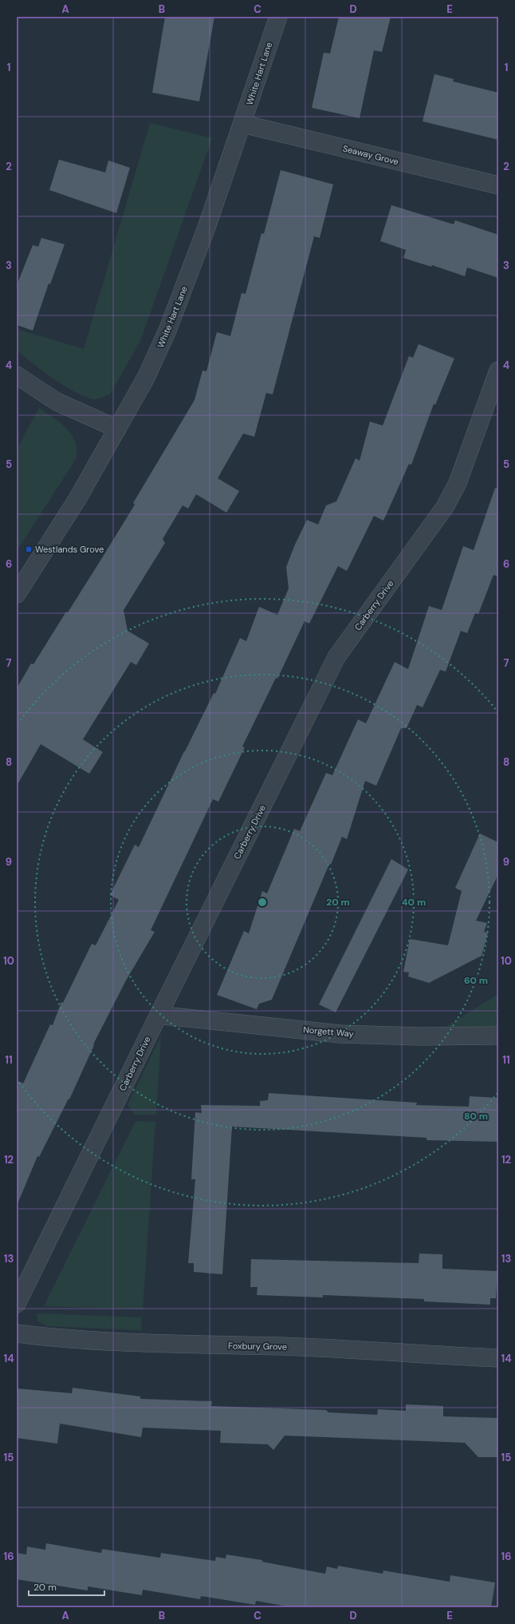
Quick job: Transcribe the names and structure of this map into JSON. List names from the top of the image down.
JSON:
{
  "streets": {
    "street": [
      "White Hart Lane",
      "Seaway Grove",
      "Carberry Drive",
      "Norgett Way",
      "Foxbury Grove"
    ]
  },
  "crossings": [
    ["White Hart Lane", "Seaway Grove"],
    ["Carberry Drive", "Norgett Way"]
  ],
  "places": {
    "transit": ["Westlands Grove"]
  },
  "scale_bar": "20 m",
  "grid": {
    "columns": [
      "A",
      "B",
      "C",
      "D",
      "E"
    ],
    "rows": [
      "1",
      "2",
      "3",
      "4",
      "5",
      "6",
      "7",
      "8",
      "9",
      "10",
      "11",
      "12",
      "13",
      "14",
      "15",
      "16"
    ]
  },
  "rings": [
    "20 m",
    "40 m",
    "60 m",
    "80 m"
  ]
}
